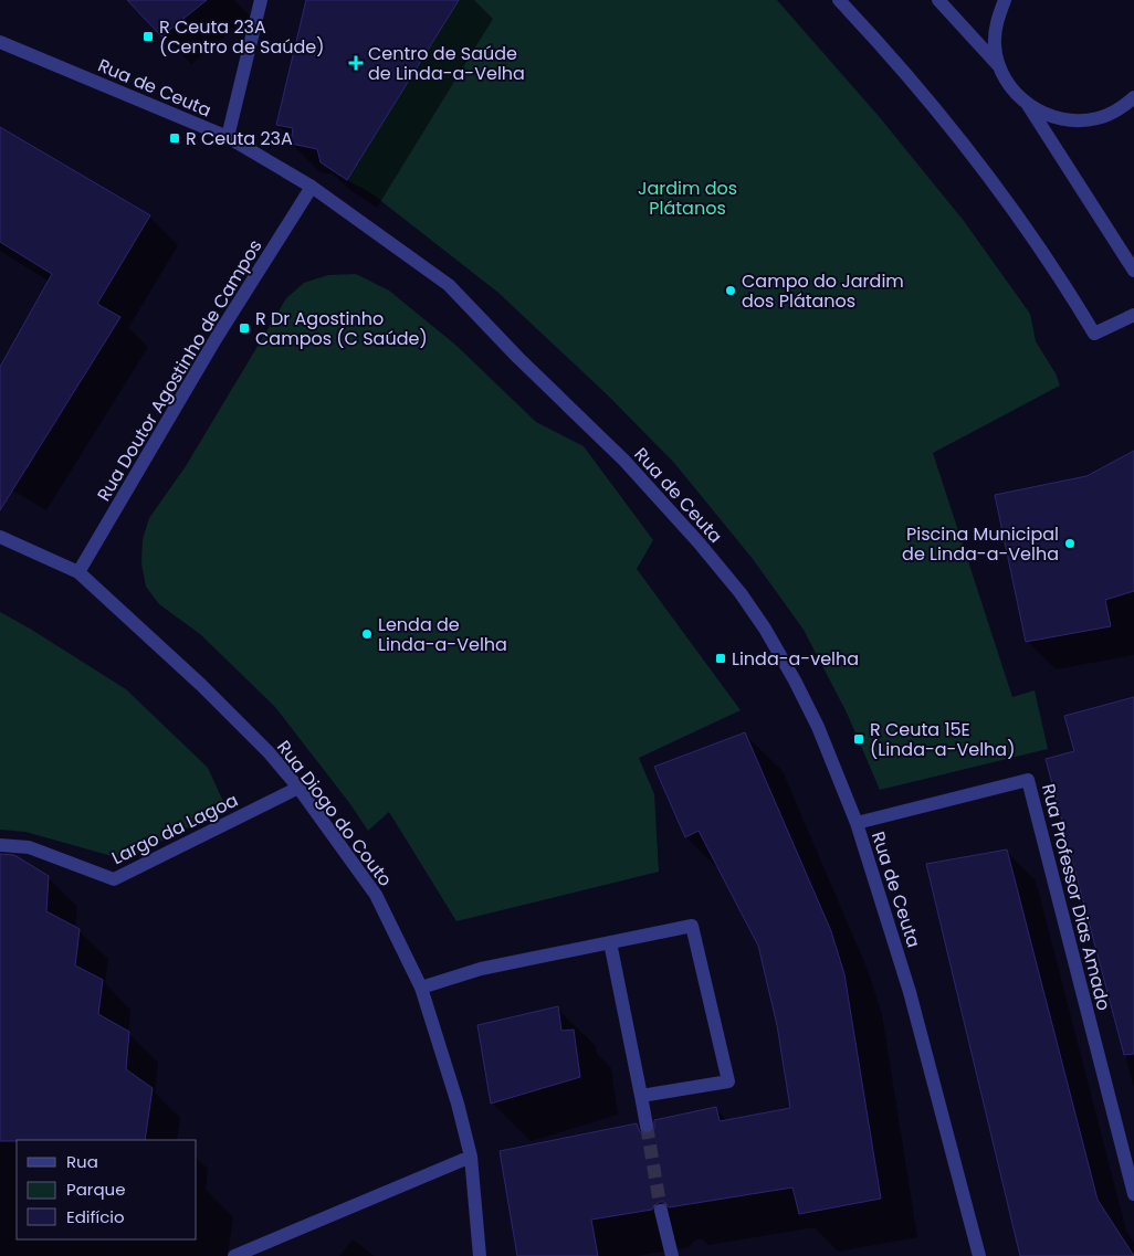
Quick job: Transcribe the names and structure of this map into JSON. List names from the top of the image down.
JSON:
{
  "streets": {
    "street": [
      "Rua de Ceuta",
      "Rua Doutor Agostinho de Campos",
      "Rua Diogo do Couto",
      "Largo da Lagoa",
      "Rua Professor Dias Amado"
    ]
  },
  "crossings": [
    ["Rua de Ceuta", "Rua Doutor Agostinho de Campos"],
    ["Rua de Ceuta", "Rua Professor Dias Amado"],
    ["Rua Doutor Agostinho de Campos", "Rua Diogo do Couto"],
    ["Rua Diogo do Couto", "Largo da Lagoa"]
  ],
  "parks": ["Jardim dos Plátanos"],
  "places": {
    "transit": [
      "R Ceuta 23A (Centro de Saúde)",
      "R Ceuta 23A",
      "R Dr Agostinho Campos (C Saúde)",
      "Linda-a-velha",
      "R Ceuta 15E (Linda-a-Velha)"
    ],
    "health": ["Centro de Saúde de Linda-a-Velha"],
    "other": ["Campo do Jardim dos Plátanos", "Piscina Municipal de Linda-a-Velha", "Lenda de Linda-a-Velha"]
  },
  "legend": ["Rua", "Parque", "Edifício"]
}
